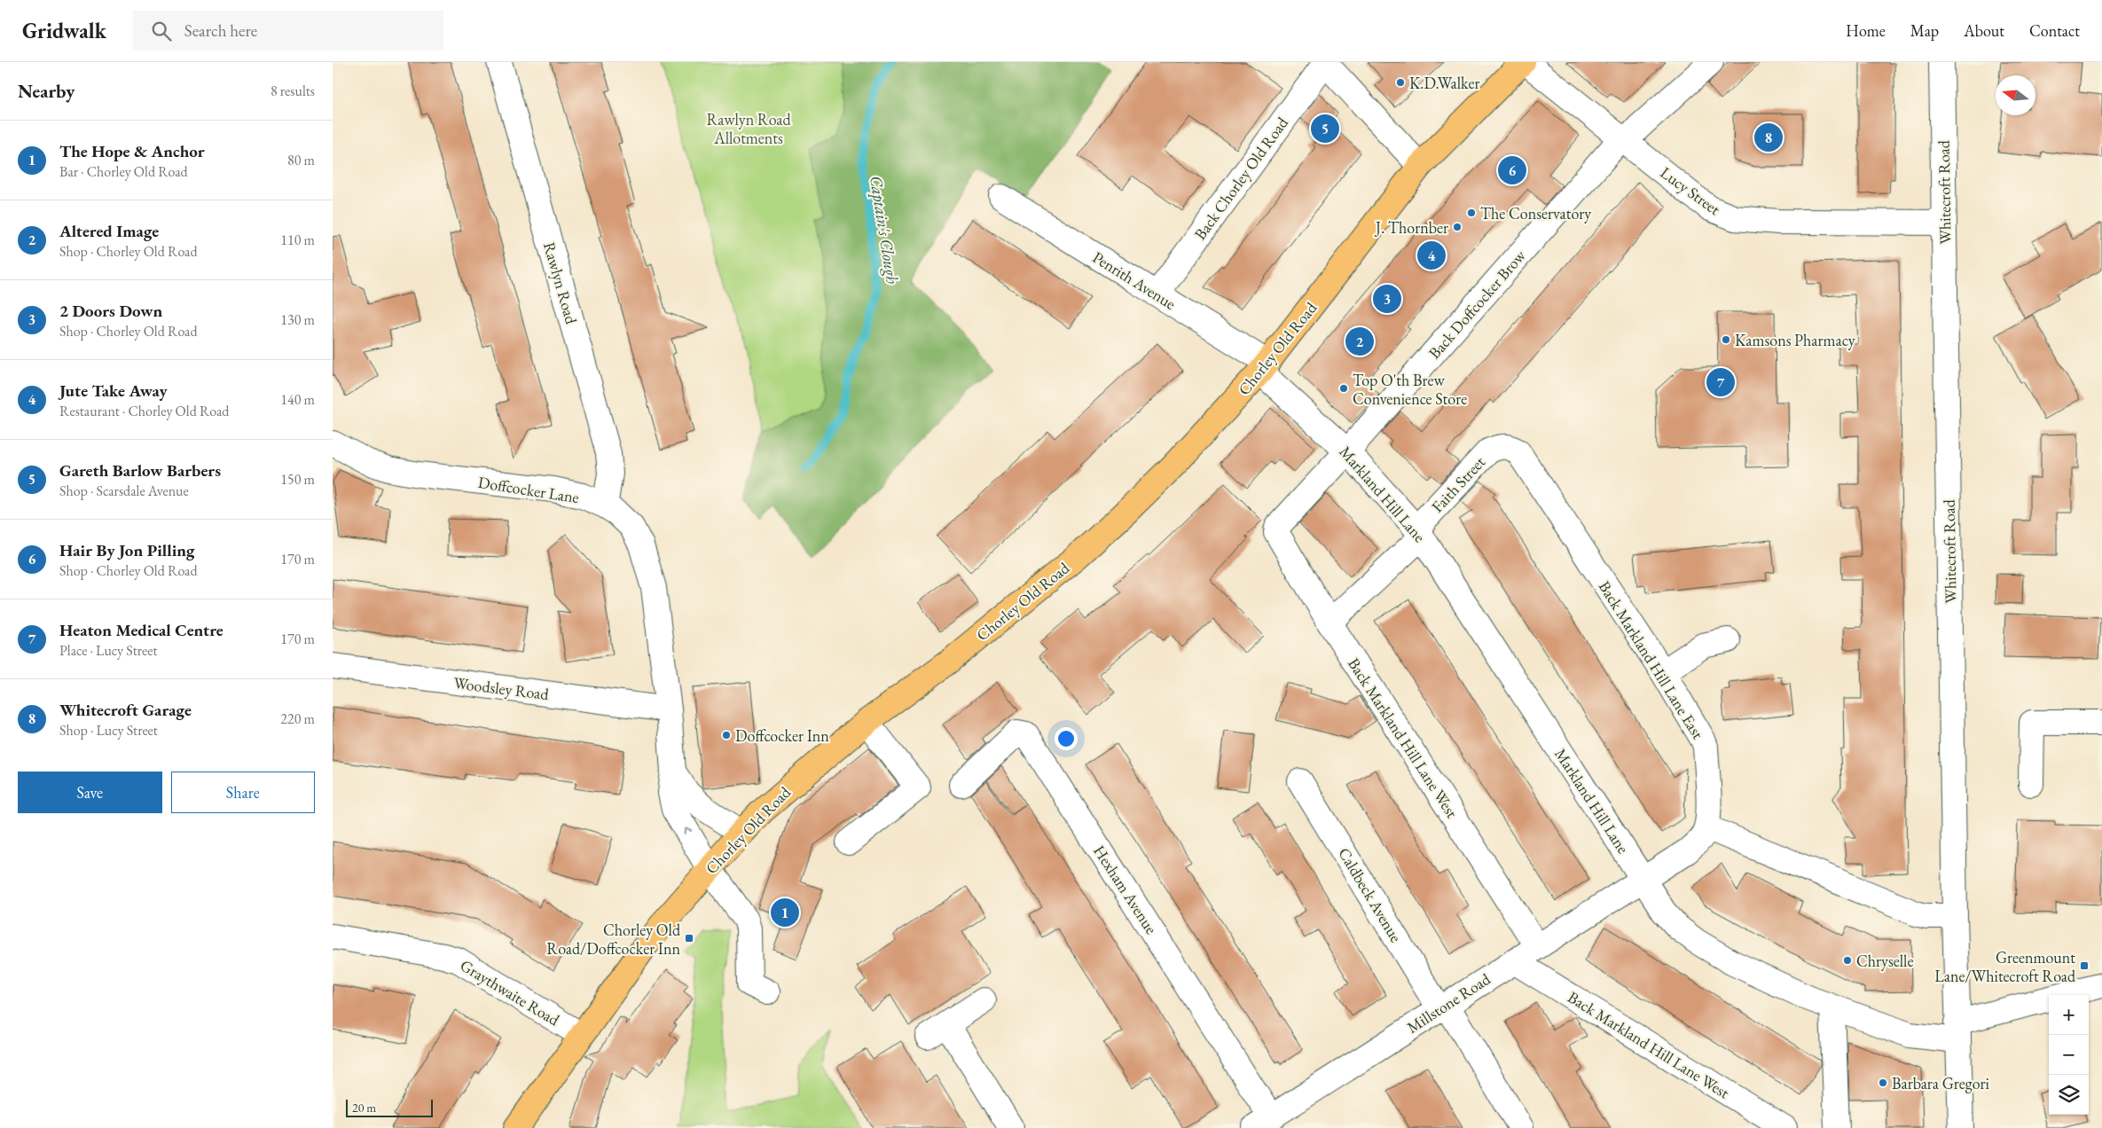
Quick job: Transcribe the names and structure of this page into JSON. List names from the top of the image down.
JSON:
{
  "streets": {
    "main road": ["Chorley Old Road"],
    "street": [
      "Back Chorley Old Road",
      "Lucy Street",
      "Whitecroft Road",
      "Penrith Avenue",
      "Rawlyn Road",
      "Back Doffcocker Brow",
      "Faith Street",
      "Doffcocker Lane",
      "Markland Hill Lane",
      "Back Markland Hill Lane East",
      "Woodsley Road",
      "Back Markland Hill Lane West",
      "Hexham Avenue",
      "Caldbeck Avenue",
      "Graythwaite Road",
      "Millstone Road"
    ]
  },
  "crossings": [
    ["Back Chorley Old Road", "Penrith Avenue"],
    ["Lucy Street", "Whitecroft Road"],
    ["Lucy Street", "Back Doffcocker Brow"],
    ["Lucy Street", "Chorley Old Road"],
    ["Whitecroft Road", "Markland Hill Lane"],
    ["Penrith Avenue", "Chorley Old Road"],
    ["Penrith Avenue", "Markland Hill Lane"],
    ["Rawlyn Road", "Doffcocker Lane"],
    ["Back Doffcocker Brow", "Markland Hill Lane"],
    ["Back Doffcocker Brow", "Back Markland Hill Lane West"],
    ["Chorley Old Road", "Doffcocker Lane"],
    ["Chorley Old Road", "Markland Hill Lane"],
    ["Chorley Old Road", "Graythwaite Road"],
    ["Faith Street", "Markland Hill Lane"],
    ["Faith Street", "Back Markland Hill Lane East"],
    ["Faith Street", "Back Markland Hill Lane West"],
    ["Doffcocker Lane", "Woodsley Road"],
    ["Markland Hill Lane", "Millstone Road"],
    ["Back Markland Hill Lane East", "Millstone Road"],
    ["Back Markland Hill Lane West", "Millstone Road"],
    ["Hexham Avenue", "Millstone Road"],
    ["Caldbeck Avenue", "Millstone Road"]
  ],
  "water": ["Captain's Clough"],
  "parks": ["Rawlyn Road Allotments"],
  "places": {
    "other": [
      "K.D.Walker",
      "The Conservatory",
      "J. Thornber",
      "Kamsons Pharmacy",
      "Top O'th Brew Convenience Store",
      "Doffcocker Inn",
      "Chryselle",
      "Barbara Gregori"
    ],
    "transit": ["Chorley Old Road/Doffcocker Inn", "Greenmount Lane/Whitecroft Road"]
  },
  "scale_bar": "20 m",
  "north": "left",
  "page": {
    "header": "Gridwalk",
    "search": "Search here",
    "nav": [
      "Home",
      "Map",
      "About",
      "Contact"
    ],
    "heading": ["Nearby", "8 results"],
    "pins": [
      "5",
      "8",
      "6",
      "4",
      "3",
      "2",
      "7",
      "1"
    ],
    "list": [
      {
        "mark": "1",
        "name": "The Hope & Anchor",
        "note": "Bar · Chorley Old Road",
        "value": "80 m"
      },
      {
        "mark": "2",
        "name": "Altered Image",
        "note": "Shop · Chorley Old Road",
        "value": "110 m"
      },
      {
        "mark": "3",
        "name": "2 Doors Down",
        "note": "Shop · Chorley Old Road",
        "value": "130 m"
      },
      {
        "mark": "4",
        "name": "Jute Take Away",
        "note": "Restaurant · Chorley Old Road",
        "value": "140 m"
      },
      {
        "mark": "5",
        "name": "Gareth Barlow Barbers",
        "note": "Shop · Scarsdale Avenue",
        "value": "150 m"
      },
      {
        "mark": "6",
        "name": "Hair By Jon Pilling",
        "note": "Shop · Chorley Old Road",
        "value": "170 m"
      },
      {
        "mark": "7",
        "name": "Heaton Medical Centre",
        "note": "Place · Lucy Street",
        "value": "170 m"
      },
      {
        "mark": "8",
        "name": "Whitecroft Garage",
        "note": "Shop · Lucy Street",
        "value": "220 m"
      }
    ],
    "buttons": ["Save", "Share"],
    "map_buttons": ["+", "−"],
    "scale": "20 m"
  }
}
